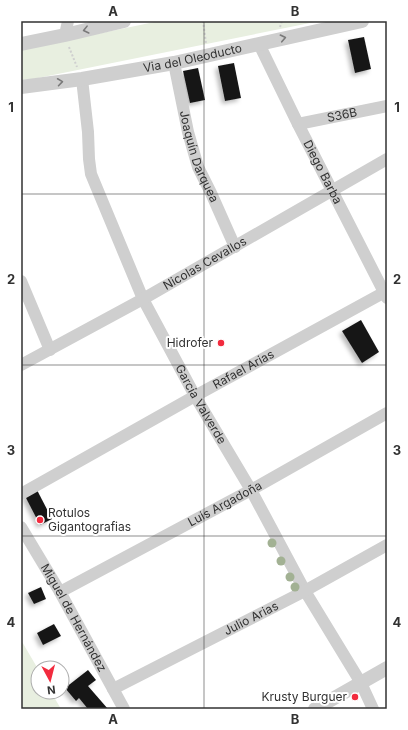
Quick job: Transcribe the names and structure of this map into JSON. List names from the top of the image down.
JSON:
{
  "streets": {
    "street": [
      "Via del Oleoducto",
      "S36B",
      "Joaquín Darquea",
      "Diego Barba",
      "Nicolas Cevallos",
      "Rafael Arias",
      "García Valverde",
      "Luis Argadoña",
      "Miguel de Hernández",
      "Julio Arias"
    ]
  },
  "crossings": [
    ["Via del Oleoducto", "Joaquín Darquea"],
    ["Via del Oleoducto", "Diego Barba"],
    ["Via del Oleoducto", "García Valverde"],
    ["S36B", "Diego Barba"],
    ["Joaquín Darquea", "Nicolas Cevallos"],
    ["Diego Barba", "Nicolas Cevallos"],
    ["Diego Barba", "Rafael Arias"],
    ["Nicolas Cevallos", "García Valverde"],
    ["Rafael Arias", "García Valverde"],
    ["García Valverde", "Luis Argadoña"],
    ["García Valverde", "Julio Arias"],
    ["Luis Argadoña", "Miguel de Hernández"],
    ["Miguel de Hernández", "Julio Arias"]
  ],
  "places": ["Hidrofer", "Rotulos Gigantografias", "Krusty Burguer"],
  "north": "bottom",
  "grid": {
    "columns": ["A", "B"],
    "rows": [
      "1",
      "2",
      "3",
      "4"
    ]
  }
}
